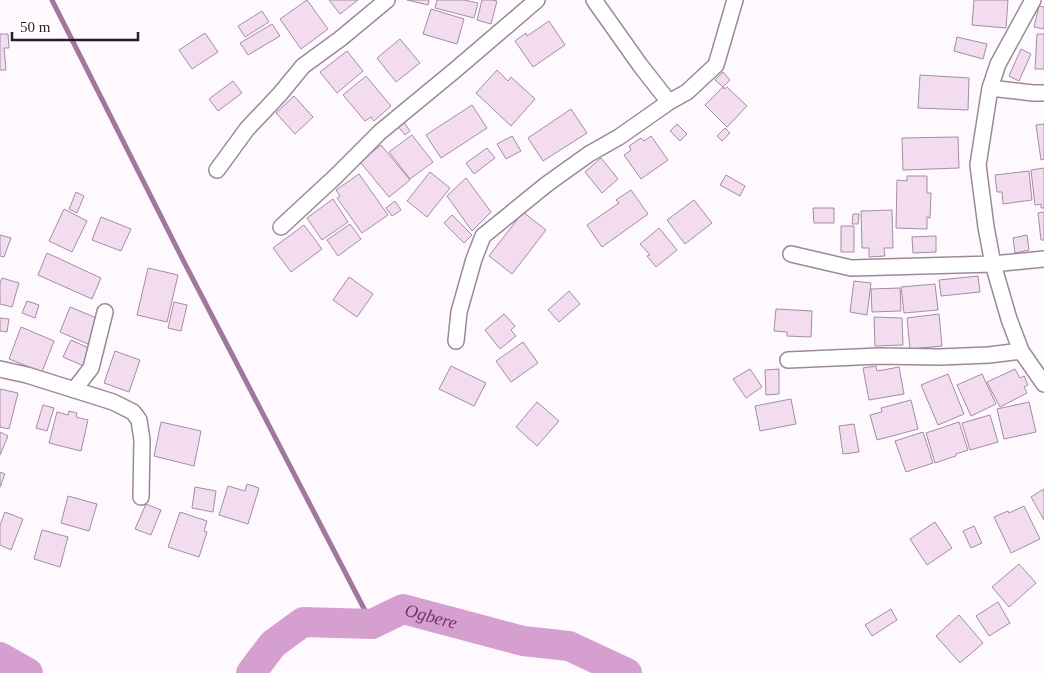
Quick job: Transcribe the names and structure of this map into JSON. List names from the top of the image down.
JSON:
{
  "water": ["Ogbere"],
  "scale_bar": "50 m"
}
